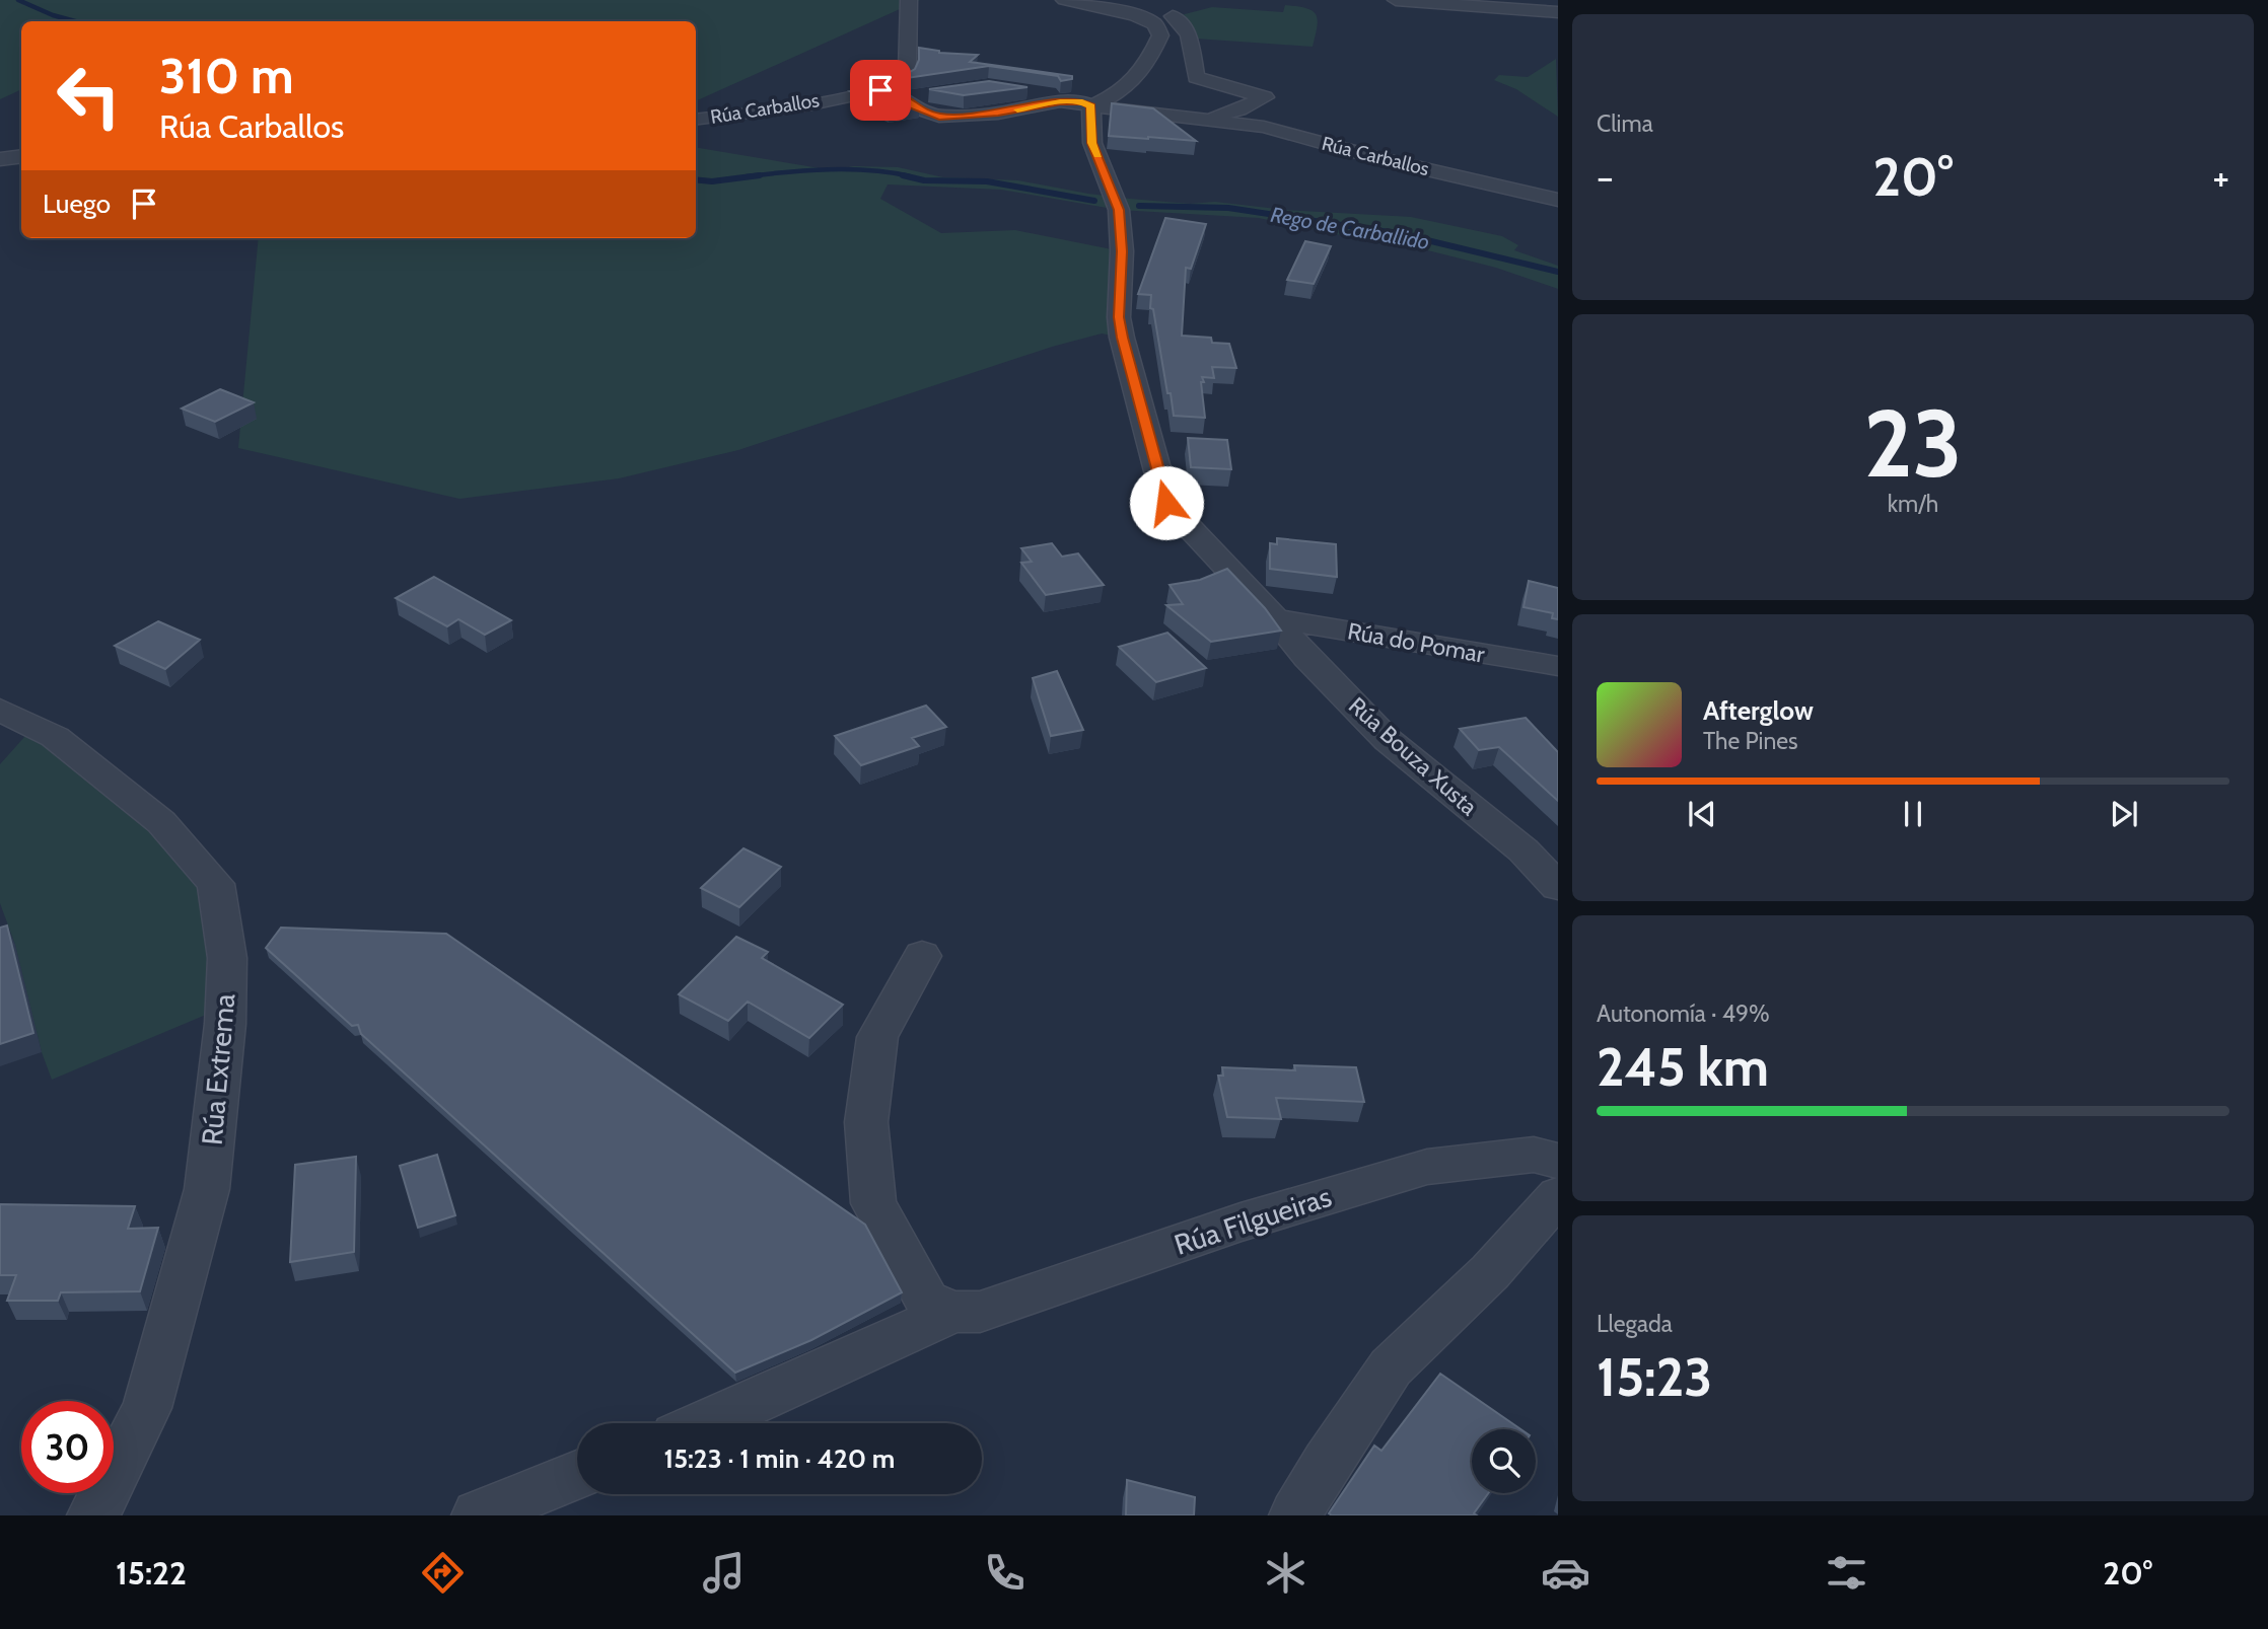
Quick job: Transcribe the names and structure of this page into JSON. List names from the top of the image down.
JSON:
{
  "streets": {
    "street": [
      "Rúa Carballos",
      "Rúa do Pomar",
      "Rúa Bouza Xusta",
      "Rúa Extrema",
      "Rúa Filgueiras"
    ]
  },
  "crossings": [
    ["Rúa do Pomar", "Rúa Bouza Xusta"]
  ],
  "water": ["Rego de Carballido"],
  "page": {
    "tile": [
      "Clima",
      ["23", "km/h"],
      ["Autonomía · 49%", "245 km"],
      ["Llegada", "15:23"]
    ],
    "turn": ["310 m", "Rúa Carballos"],
    "heat": ["−", "20°", "+"],
    "then": "Luego",
    "song": ["Afterglow", "The Pines"],
    "limit": "30",
    "trip": "15:23 · 1 min · 420 m",
    "tabs": ["15:22", "20°"]
  }
}
